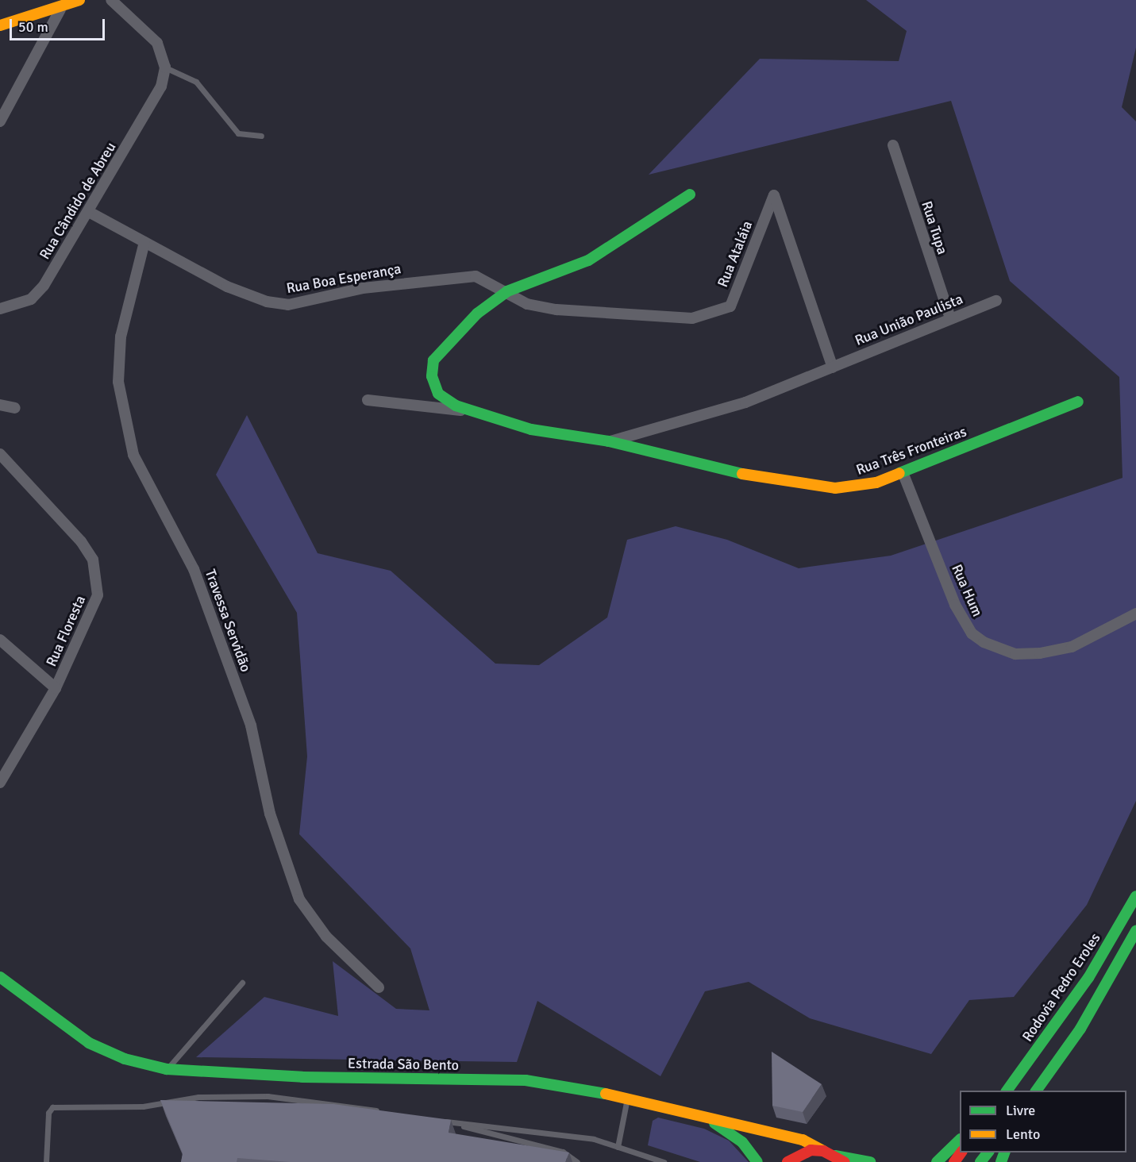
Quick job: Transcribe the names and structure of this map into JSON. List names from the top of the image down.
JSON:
{
  "streets": {
    "main road": ["Rua Três Fronteiras", "Rodovia Pedro Eroles", "Estrada São Bento"],
    "street": [
      "Rua Cândido de Abreu",
      "Rua Tupa",
      "Rua Ataláia",
      "Rua Boa Esperança",
      "Rua União Paulista",
      "Rua Hum",
      "Travessa Servidão",
      "Rua Floresta"
    ]
  },
  "crossings": [
    ["Rua Cândido de Abreu", "Rua Boa Esperança"],
    ["Rua Tupa", "Rua União Paulista"],
    ["Rua Ataláia", "Rua Boa Esperança"],
    ["Rua Ataláia", "Rua União Paulista"],
    ["Rua Ataláia", "Rua Três Fronteiras"],
    ["Rua Boa Esperança", "Rua Três Fronteiras"],
    ["Rua Boa Esperança", "Travessa Servidão"],
    ["Rua União Paulista", "Rua Três Fronteiras"],
    ["Rua Três Fronteiras", "Rua Hum"]
  ],
  "legend": ["Livre", "Lento"],
  "scale_bar": "50 m"
}
